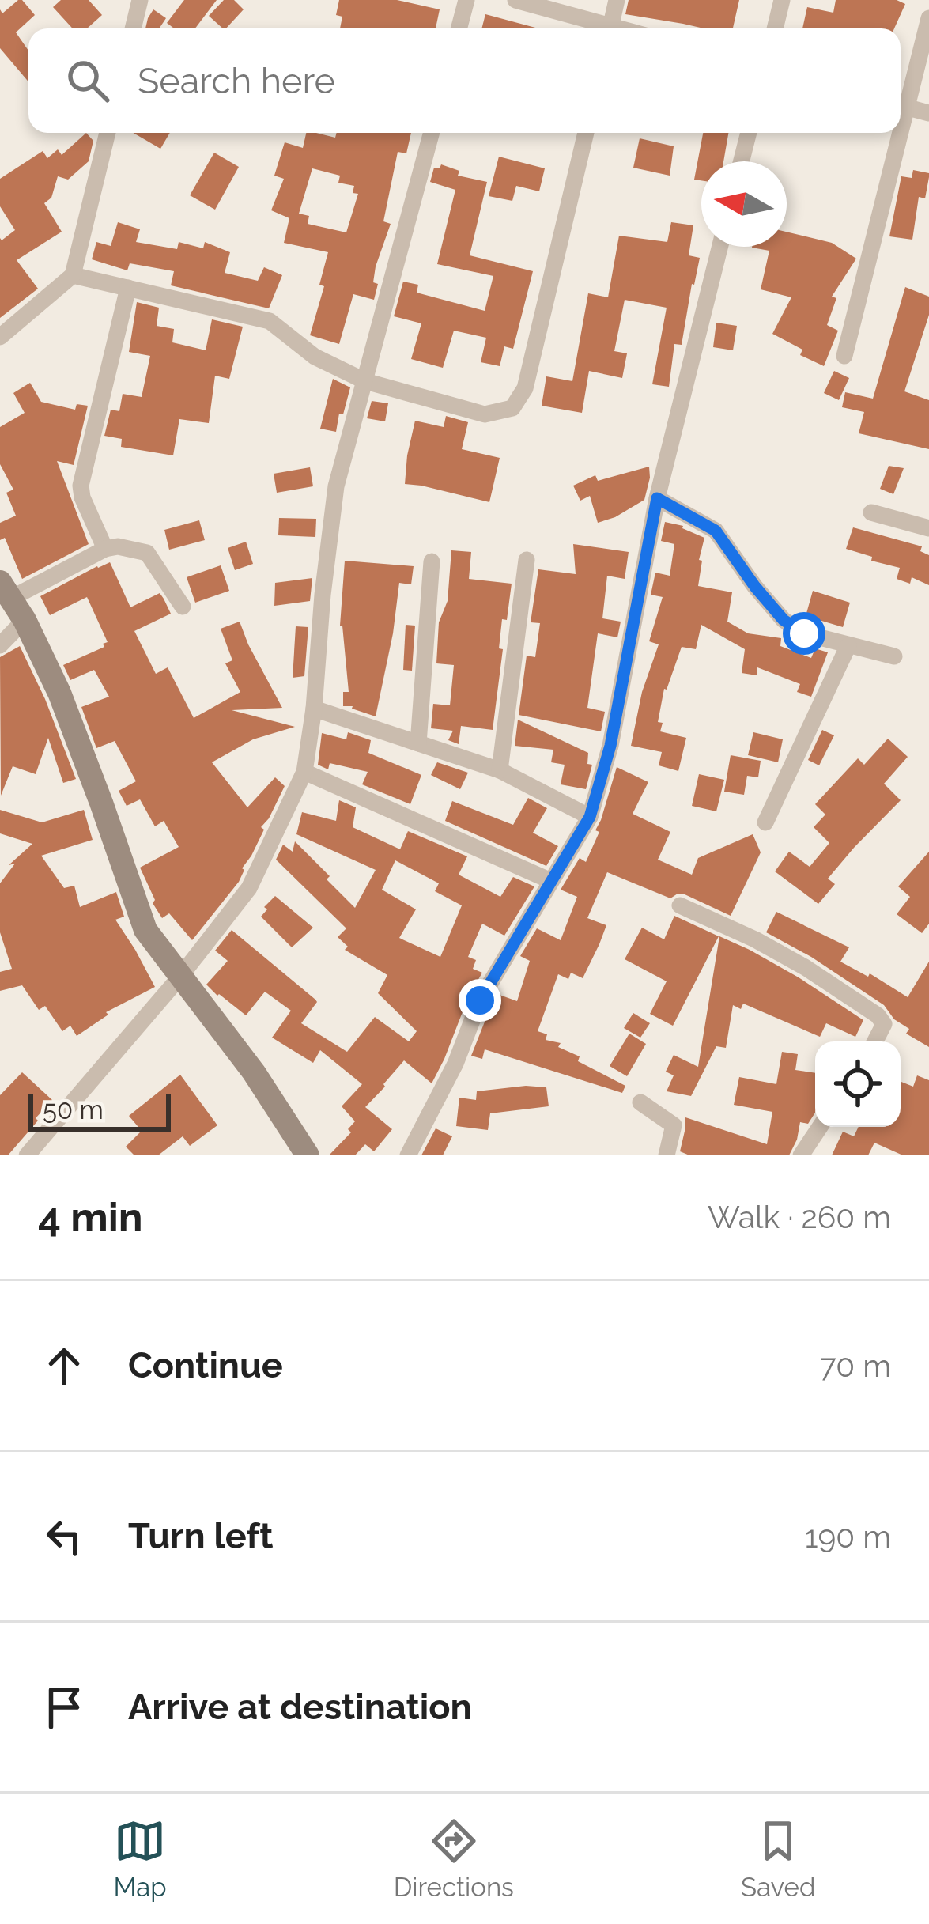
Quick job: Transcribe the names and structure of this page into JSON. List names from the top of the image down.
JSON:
{
  "scale_bar": "50 m",
  "north": "left",
  "page": {
    "search": "Search here",
    "scale": "50 m",
    "heading": ["4 min", "Walk · 260 m"],
    "list": [
      ["Continue", "70 m"],
      ["Turn left", "190 m"],
      "Arrive at destination"
    ],
    "nav": ["Map", "Directions", "Saved"]
  }
}
